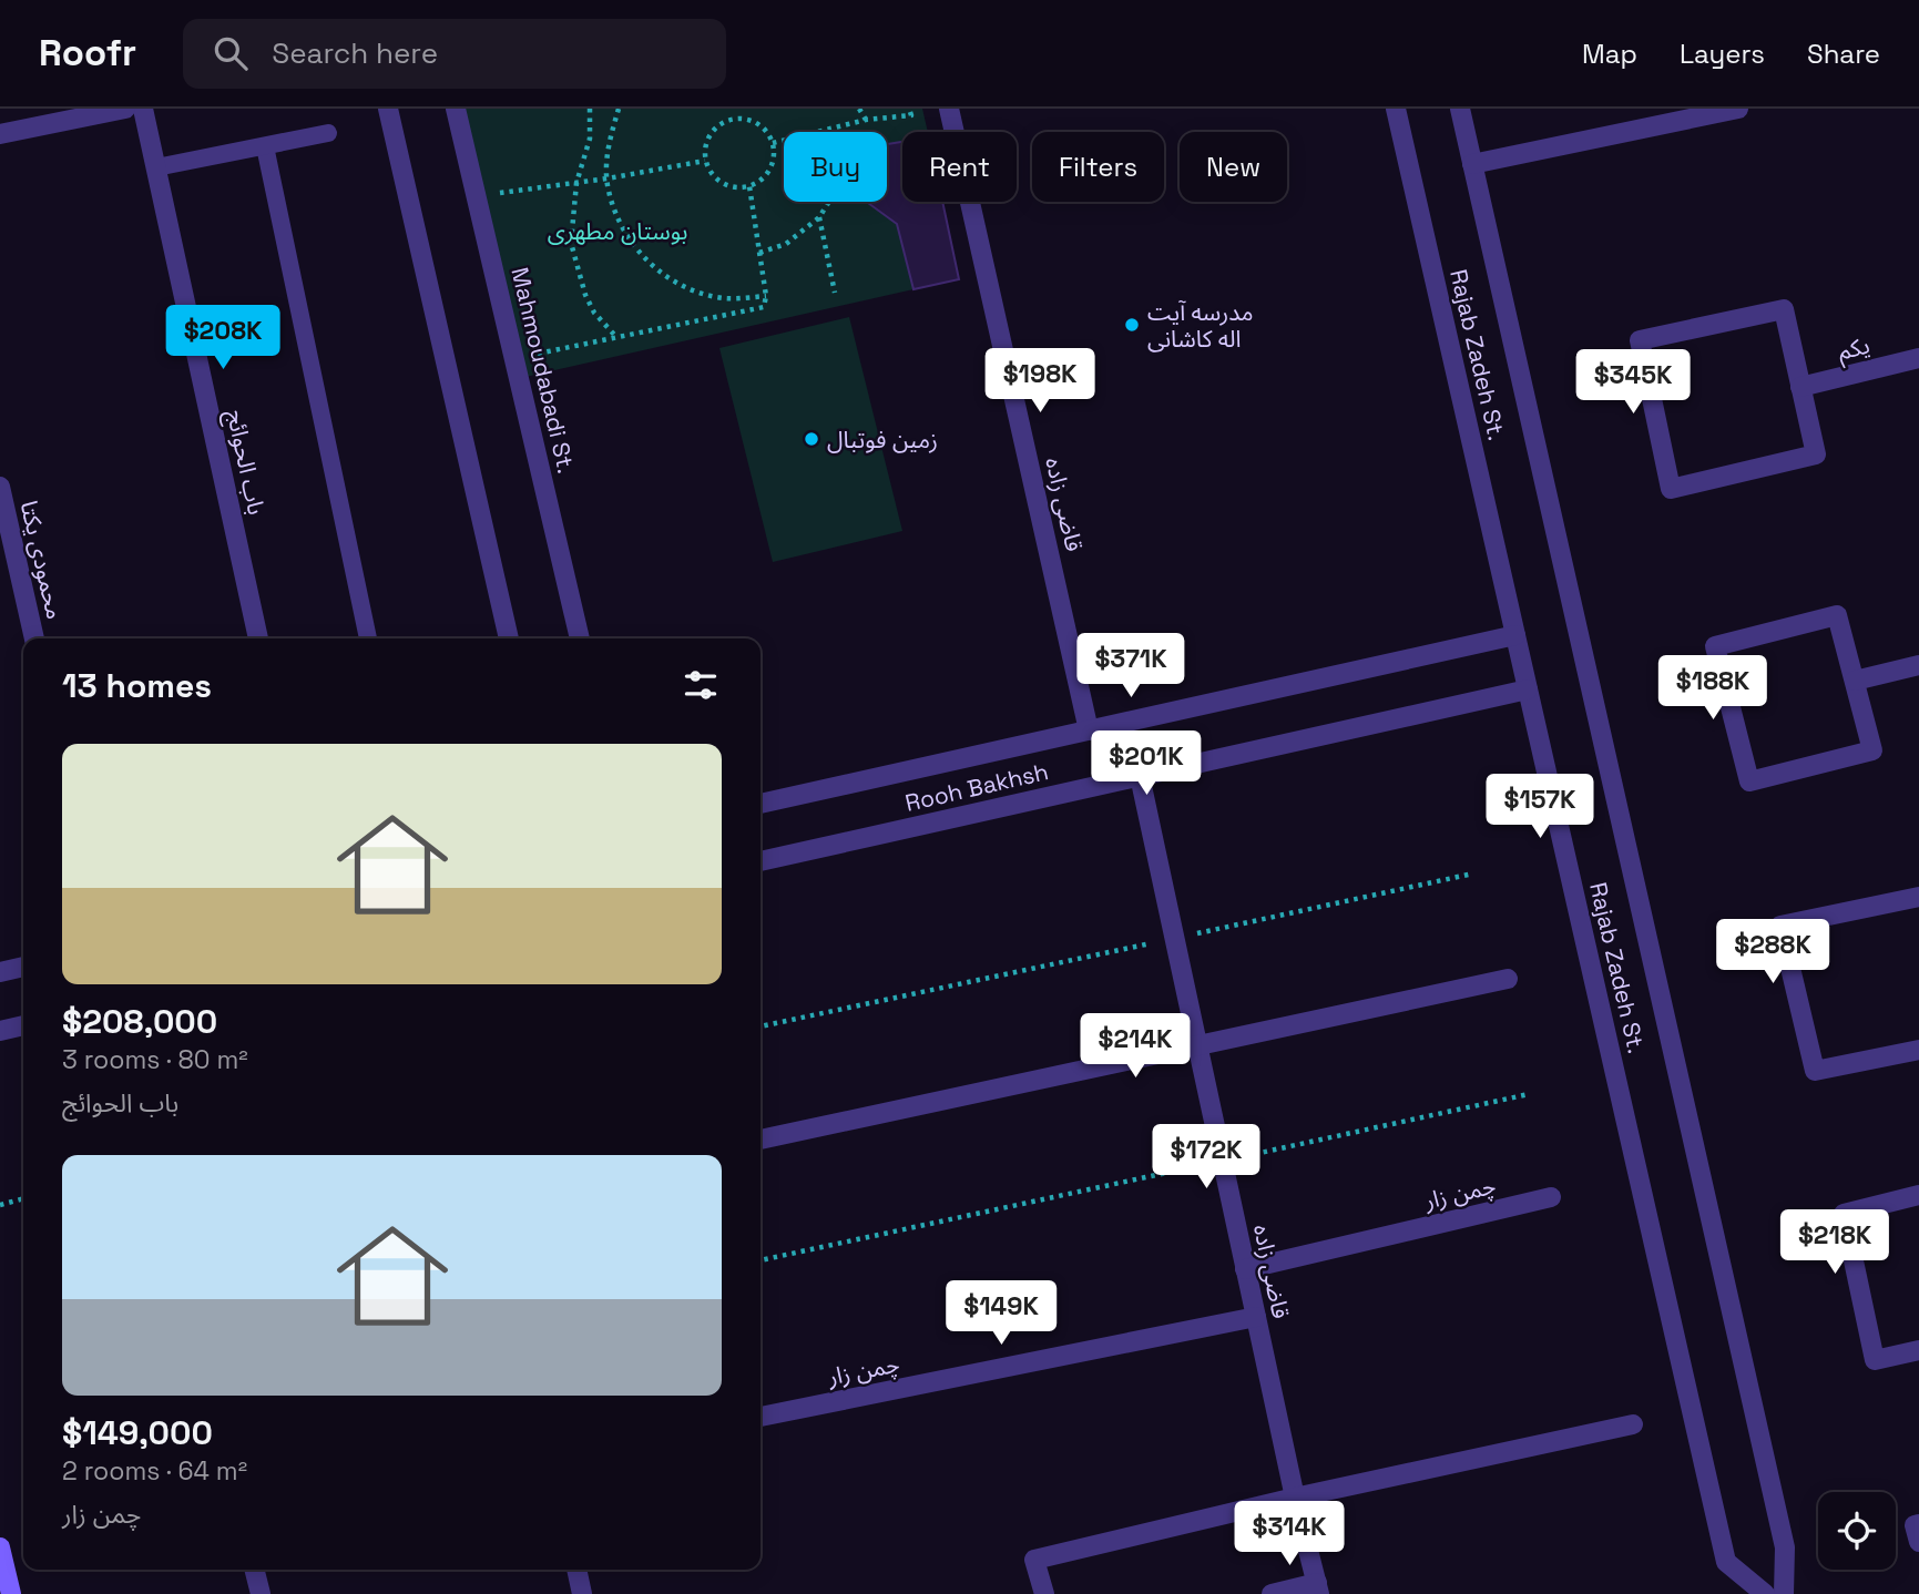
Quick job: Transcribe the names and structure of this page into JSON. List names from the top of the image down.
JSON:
{
  "streets": {
    "street": [
      "یکم",
      "Rajab Zadeh St.",
      "Mahmoudabadi St.",
      "باب الحوائج",
      "قاضی زاده",
      "محمودی یکتا",
      "Rooh Bakhsh",
      "چمن زار"
    ]
  },
  "crossings": [
    ["Rajab Zadeh St.", "Rooh Bakhsh"],
    ["قاضی زاده", "Rooh Bakhsh"],
    ["قاضی زاده", "چمن زار"]
  ],
  "parks": ["بوستان مطهری"],
  "places": ["مدرسه آیت اله کاشانی", "زمین فوتبال"],
  "page": {
    "header": "Roofr",
    "search": "Search here",
    "nav": ["Map", "Layers", "Share"],
    "chip": [
      "Buy",
      "Rent",
      "Filters",
      "New"
    ],
    "price": [
      "$208K",
      "$198K",
      "$345K",
      "$371K",
      "$188K",
      "$201K",
      "$157K",
      "$288K",
      "$214K",
      "$172K",
      "$218K",
      "$149K",
      "$314K"
    ],
    "heading": "13 homes",
    "list": [
      {
        "name": "$208,000",
        "note": "3 rooms · 80 m² · باب الحوائج"
      },
      {
        "name": "$149,000",
        "note": "2 rooms · 64 m² · چمن زار"
      }
    ]
  }
}
